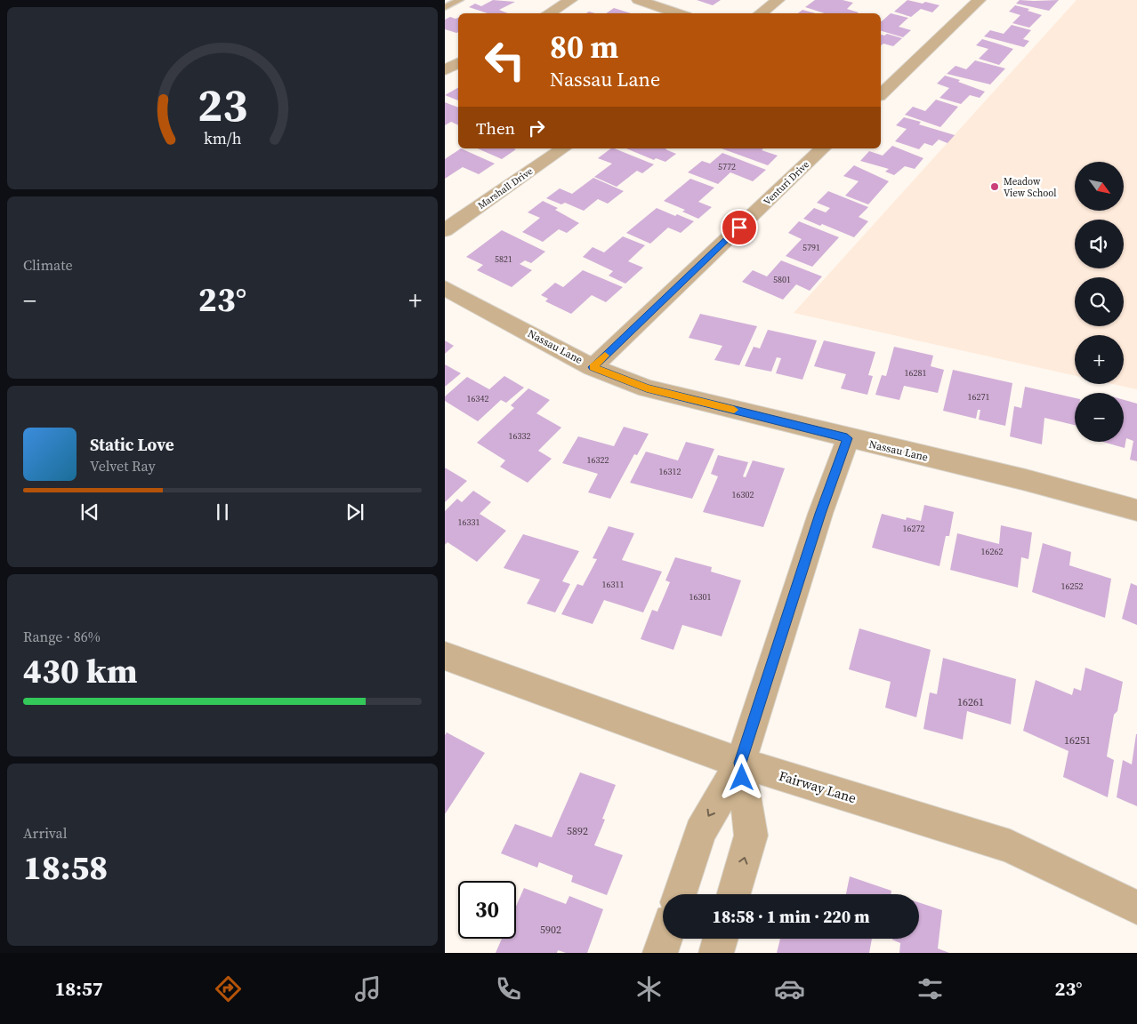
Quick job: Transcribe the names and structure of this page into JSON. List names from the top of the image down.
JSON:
{
  "streets": {
    "street": [
      "Venturi Drive",
      "Marshall Drive",
      "Nassau Lane",
      "Fairway Lane"
    ]
  },
  "crossings": [
    ["Venturi Drive", "Nassau Lane"]
  ],
  "places": ["Meadow View School"],
  "house_numbers": [
    "5772",
    "5791",
    "5821",
    "5801",
    "16281",
    "16271",
    "16342",
    "16332",
    "16322",
    "16312",
    "16302",
    "16331",
    "16272",
    "16262",
    "16311",
    "16252",
    "16301",
    "16261",
    "16251",
    "5892",
    "5902"
  ],
  "north": "bottom right",
  "page": {
    "turn": ["80 m", "Nassau Lane"],
    "then": "Then",
    "map_buttons": ["+", "−"],
    "tile": [
      "Climate",
      ["Range · 86%", "430 km"],
      ["Arrival", "18:58"]
    ],
    "heat": ["−", "23°", "+"],
    "song": ["Static Love", "Velvet Ray"],
    "limit": "30",
    "trip": "18:58 · 1 min · 220 m",
    "tabs": ["18:57", "23°"],
    "gauge": ["23", "km/h"]
  }
}
